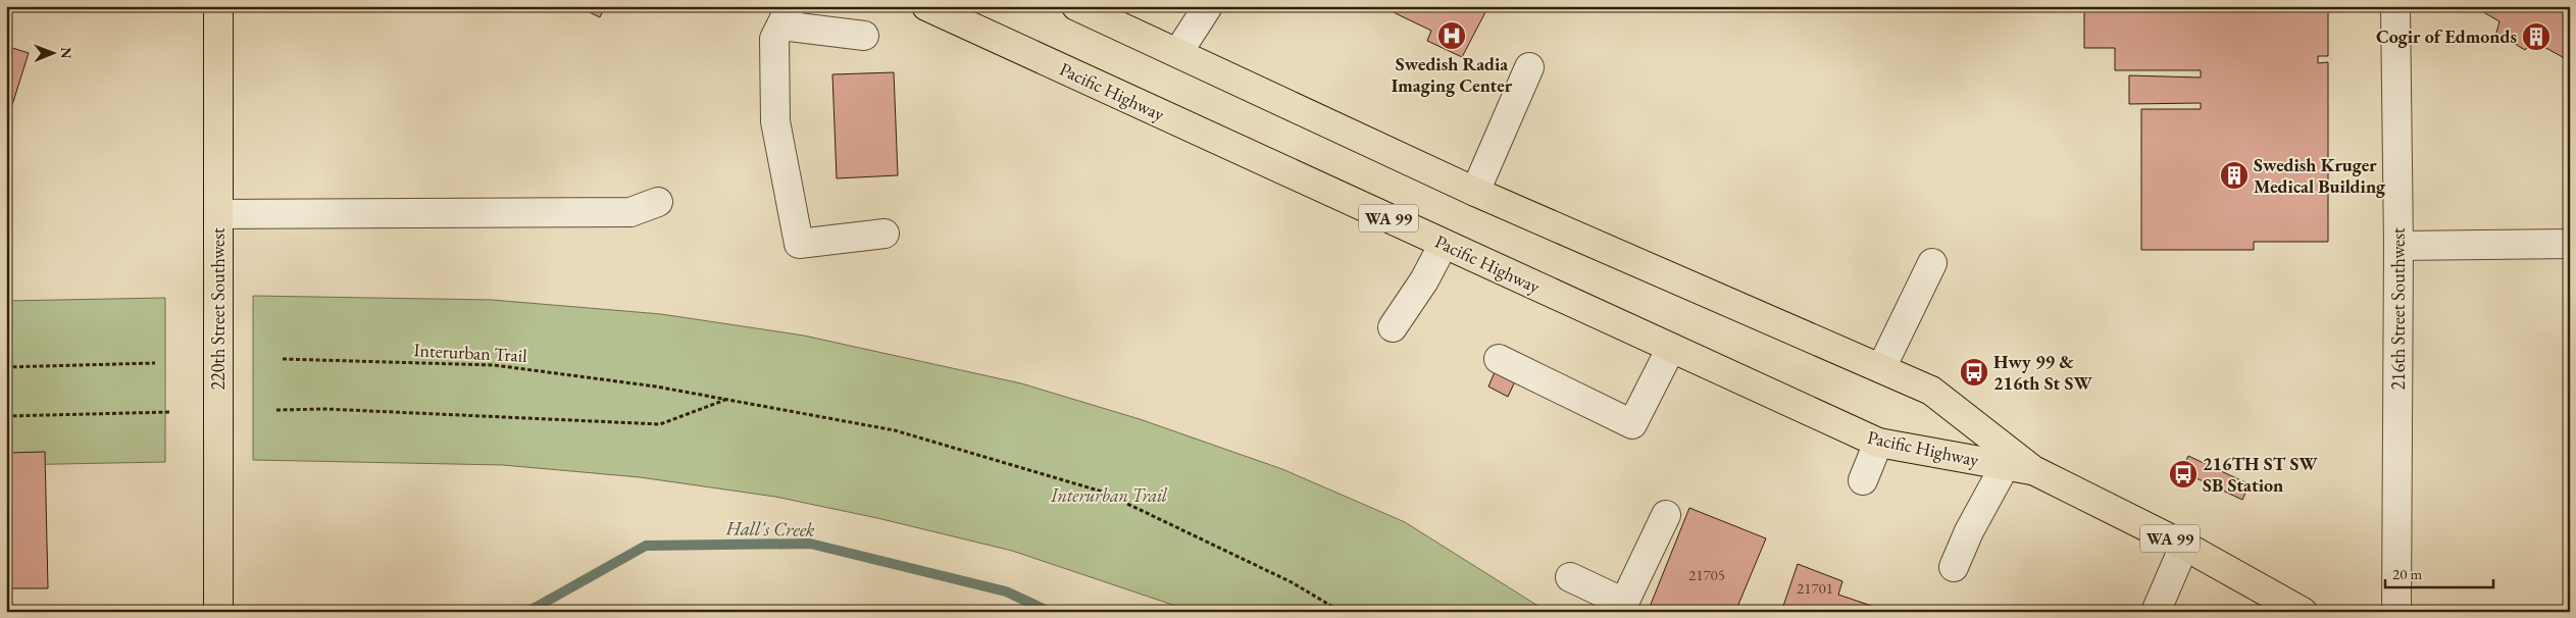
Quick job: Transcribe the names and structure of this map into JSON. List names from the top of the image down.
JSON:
{
  "streets": {
    "main road": ["Pacific Highway", "WA 99", "220th Street Southwest"],
    "street": ["216th Street Southwest"],
    "path": ["Interurban Trail"]
  },
  "water": ["Hall's Creek"],
  "parks": ["Interurban Trail"],
  "places": {
    "hospital": ["Swedish Radia Imaging Center"],
    "building": ["Cogir of Edmonds", "Swedish Kruger Medical Building"],
    "bus stop": ["Hwy 99 & 216th St SW", "216TH ST SW SB Station"]
  },
  "house_numbers": ["21705", "21701"],
  "scale_bar": "20 m",
  "north": "right"
}
